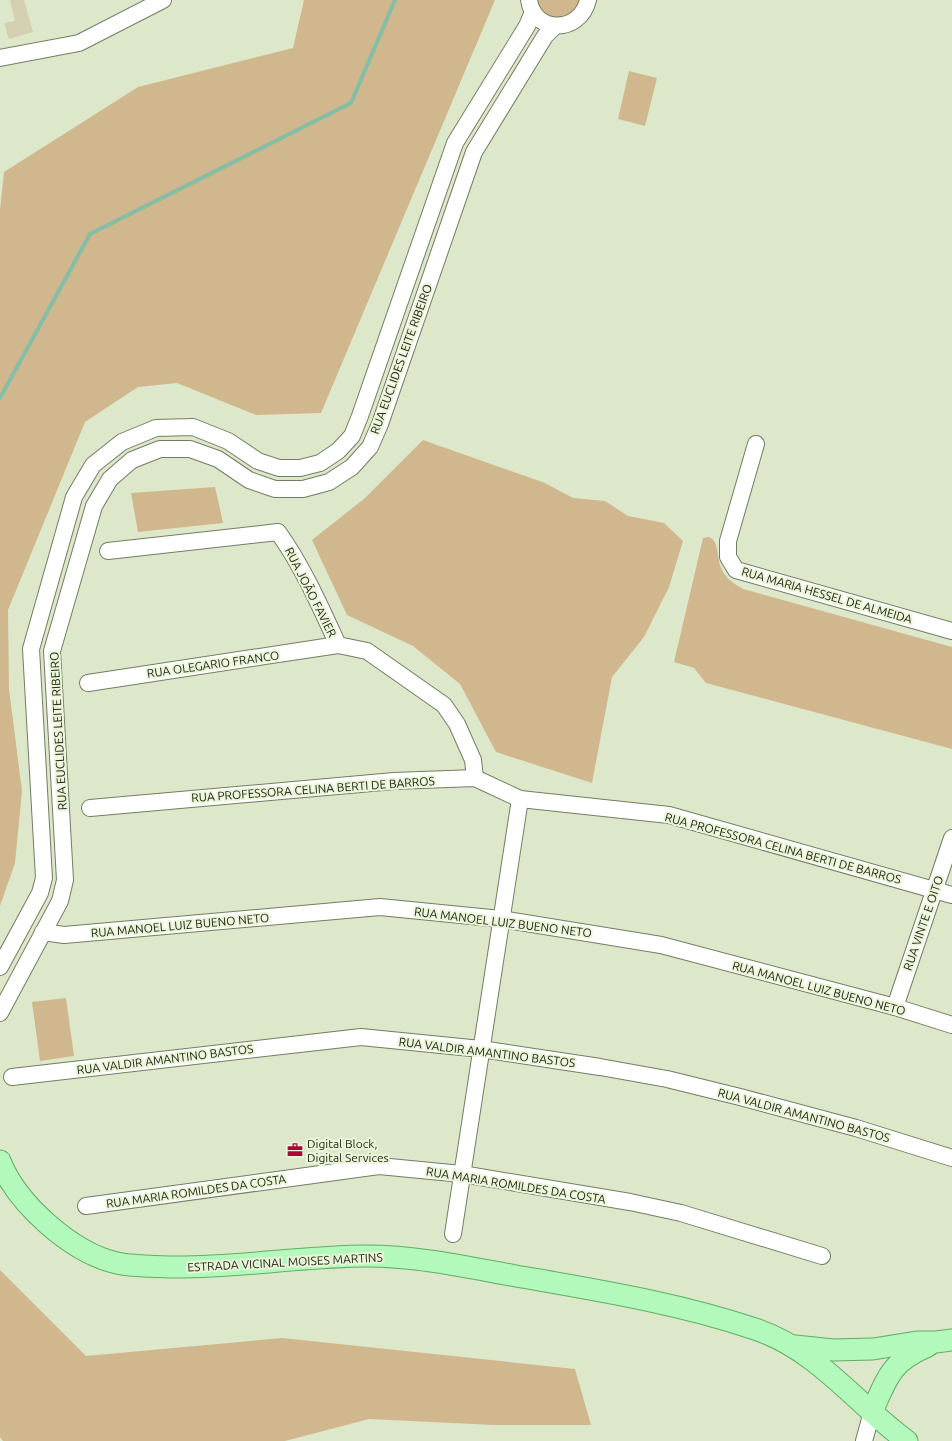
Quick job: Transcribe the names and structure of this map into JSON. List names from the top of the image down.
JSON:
{
  "streets": {
    "main road": ["ESTRADA VICINAL MOISES MARTINS"],
    "street": [
      "RUA EUCLIDES LEITE RIBEIRO",
      "RUA JOÃO FAVIER",
      "RUA MARIA HESSEL DE ALMEIDA",
      "RUA OLEGARIO FRANCO",
      "RUA PROFESSORA CELINA BERTI DE BARROS",
      "RUA MANOEL LUIZ BUENO NETO",
      "RUA VINTE E OITO",
      "RUA VALDIR AMANTINO BASTOS",
      "RUA MARIA ROMILDES DA COSTA"
    ]
  },
  "crossings": [
    ["RUA EUCLIDES LEITE RIBEIRO", "RUA MANOEL LUIZ BUENO NETO"],
    ["RUA JOÃO FAVIER", "RUA OLEGARIO FRANCO"],
    ["RUA JOÃO FAVIER", "RUA PROFESSORA CELINA BERTI DE BARROS"],
    ["RUA PROFESSORA CELINA BERTI DE BARROS", "RUA VINTE E OITO"],
    ["RUA MANOEL LUIZ BUENO NETO", "RUA VINTE E OITO"]
  ],
  "places": {
    "office": ["Digital Block, Digital Services"]
  }
}
